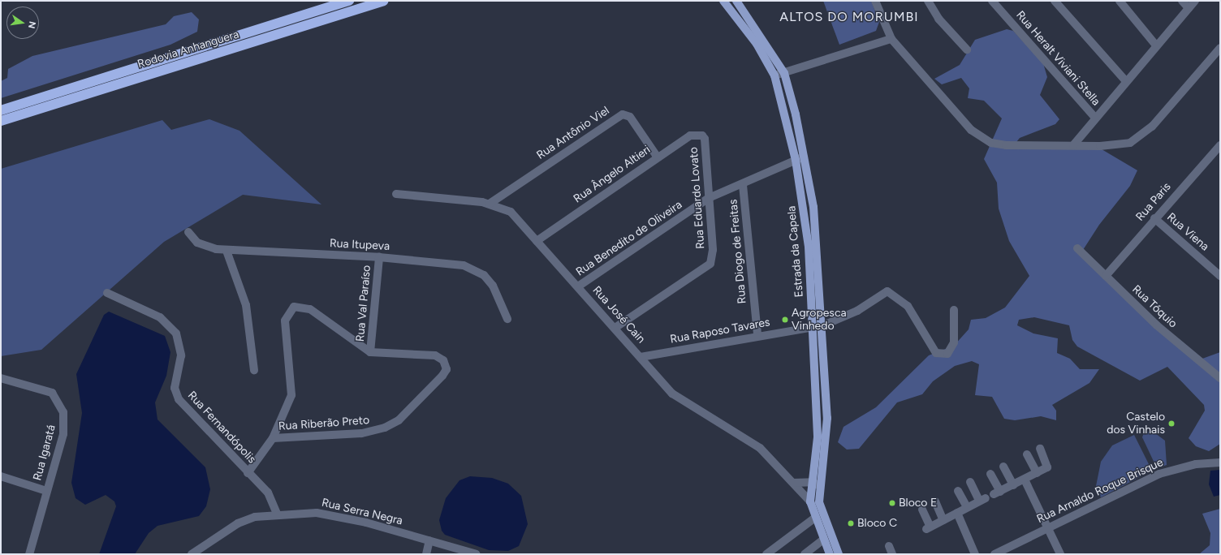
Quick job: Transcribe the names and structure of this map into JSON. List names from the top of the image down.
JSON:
{
  "streets": {
    "highway": ["Rodovia Anhanguera"],
    "main road": ["Estrada da Capela"],
    "street": [
      "Rua Heralt Viviani Stella",
      "Rua Antônio Viel",
      "Rua Ângelo Altieri",
      "Rua Eduardo Lovato",
      "Rua Paris",
      "Rua Viena",
      "Rua Benedito de Oliveira",
      "Rua Itupeva",
      "Rua Diogo de Freitas",
      "Rua Val Paraíso",
      "Rua Tóquio",
      "Rua José Cain",
      "Rua Raposo Tavares",
      "Rua Riberão Preto",
      "Rua Fernandópolis",
      "Rua Igaratá",
      "Rua Arnaldo Roque Brisque",
      "Rua Serra Negra"
    ]
  },
  "crossings": [
    ["Rua Antônio Viel", "Rua Ângelo Altieri"],
    ["Rua Antônio Viel", "Rua José Cain"],
    ["Rua Ângelo Altieri", "Rua Eduardo Lovato"],
    ["Rua Ângelo Altieri", "Rua José Cain"],
    ["Rua Eduardo Lovato", "Rua Benedito de Oliveira"],
    ["Rua Eduardo Lovato", "Rua José Cain"],
    ["Rua Paris", "Rua Viena"],
    ["Rua Paris", "Rua Tóquio"],
    ["Rua Benedito de Oliveira", "Rua Diogo de Freitas"],
    ["Rua Benedito de Oliveira", "Estrada da Capela"],
    ["Rua Benedito de Oliveira", "Rua José Cain"],
    ["Rua Itupeva", "Rua Val Paraíso"],
    ["Rua Diogo de Freitas", "Rua Raposo Tavares"],
    ["Estrada da Capela", "Rua Raposo Tavares"],
    ["Rua Val Paraíso", "Rua Riberão Preto"],
    ["Rua José Cain", "Rua Raposo Tavares"],
    ["Rua Riberão Preto", "Rua Fernandópolis"],
    ["Rua Fernandópolis", "Rua Serra Negra"]
  ],
  "districts": ["ALTOS DO MORUMBI"],
  "places": [
    "Agropesca Vinhedo",
    "Castelo dos Vinhais",
    "Bloco E",
    "Bloco C"
  ],
  "north": "right"
}
